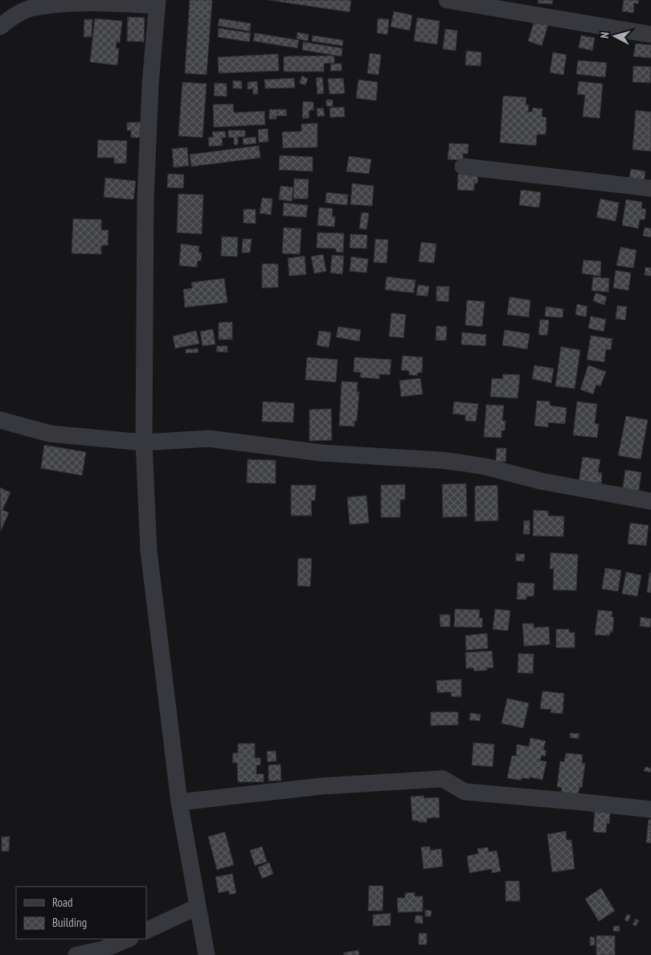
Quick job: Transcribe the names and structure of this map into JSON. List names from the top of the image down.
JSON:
{
  "legend": ["Road", "Building"],
  "north": "left"
}
